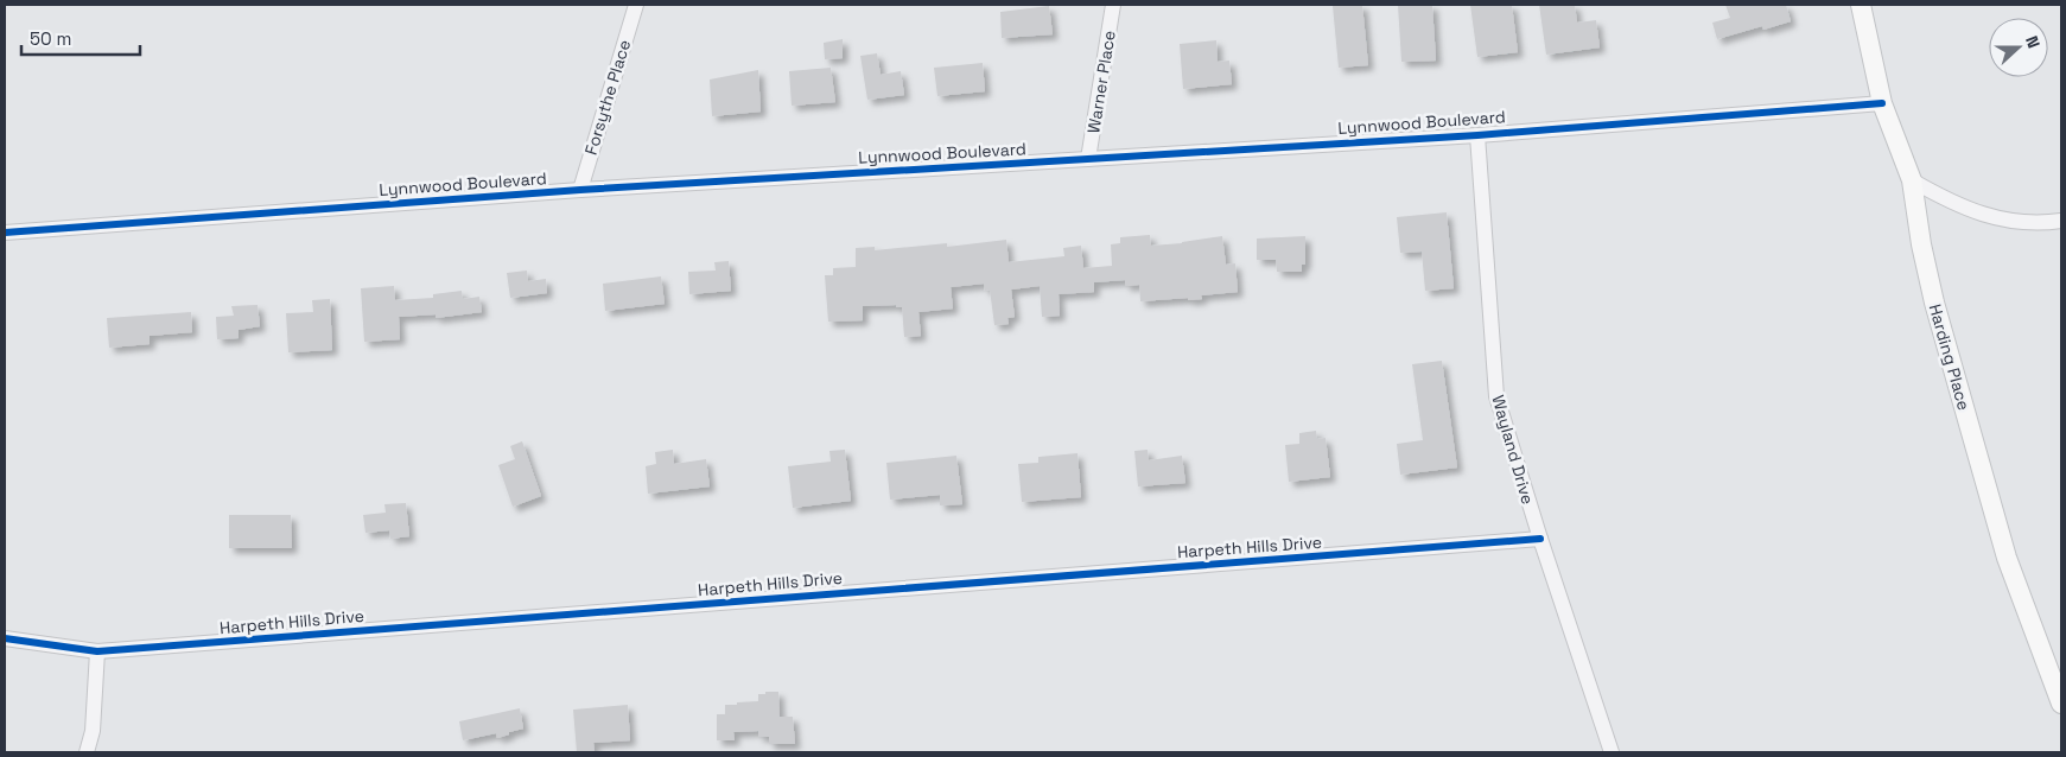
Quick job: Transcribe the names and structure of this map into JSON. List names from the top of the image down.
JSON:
{
  "streets": {
    "main road": ["Harding Place"],
    "street": [
      "Warner Place",
      "Forsythe Place",
      "Lynnwood Boulevard",
      "Wayland Drive",
      "Harpeth Hills Drive"
    ]
  },
  "crossings": [
    ["Warner Place", "Lynnwood Boulevard"],
    ["Forsythe Place", "Lynnwood Boulevard"],
    ["Lynnwood Boulevard", "Harding Place"],
    ["Lynnwood Boulevard", "Wayland Drive"],
    ["Wayland Drive", "Harpeth Hills Drive"]
  ],
  "scale_bar": "50 m",
  "north": "right"
}
